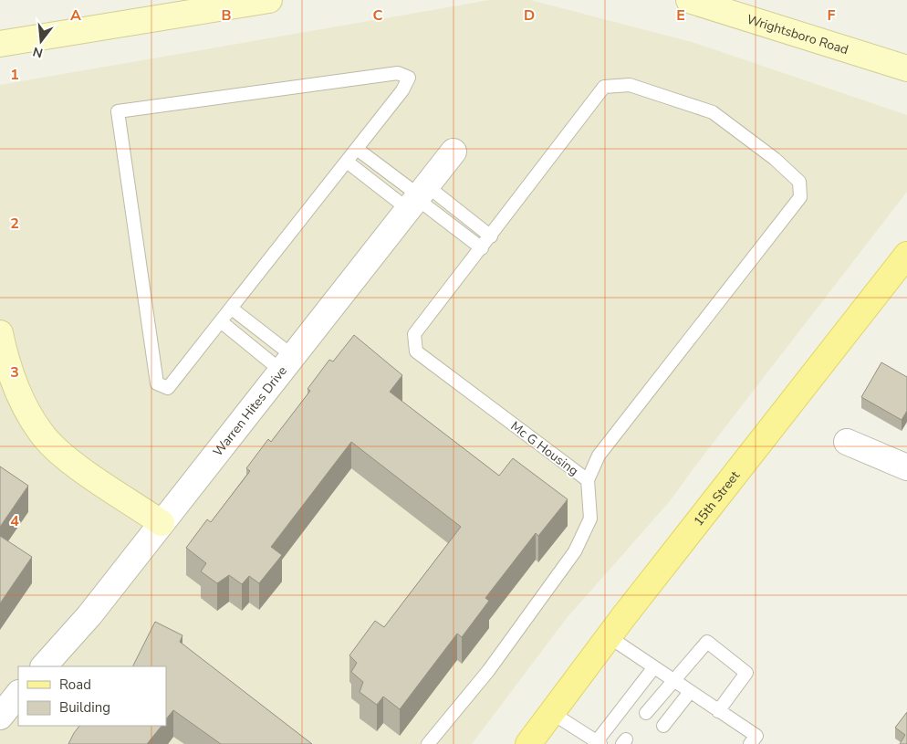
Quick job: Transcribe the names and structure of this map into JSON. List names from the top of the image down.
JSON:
{
  "streets": {
    "main road": ["Wrightsboro Road", "15th Street"],
    "street": ["Warren Hites Drive"],
    "lane": ["Mc G Housing"]
  },
  "legend": ["Road", "Building"],
  "north": "bottom",
  "grid": {
    "columns": [
      "A",
      "B",
      "C",
      "D",
      "E",
      "F"
    ],
    "rows": [
      "1",
      "2",
      "3",
      "4"
    ]
  }
}
